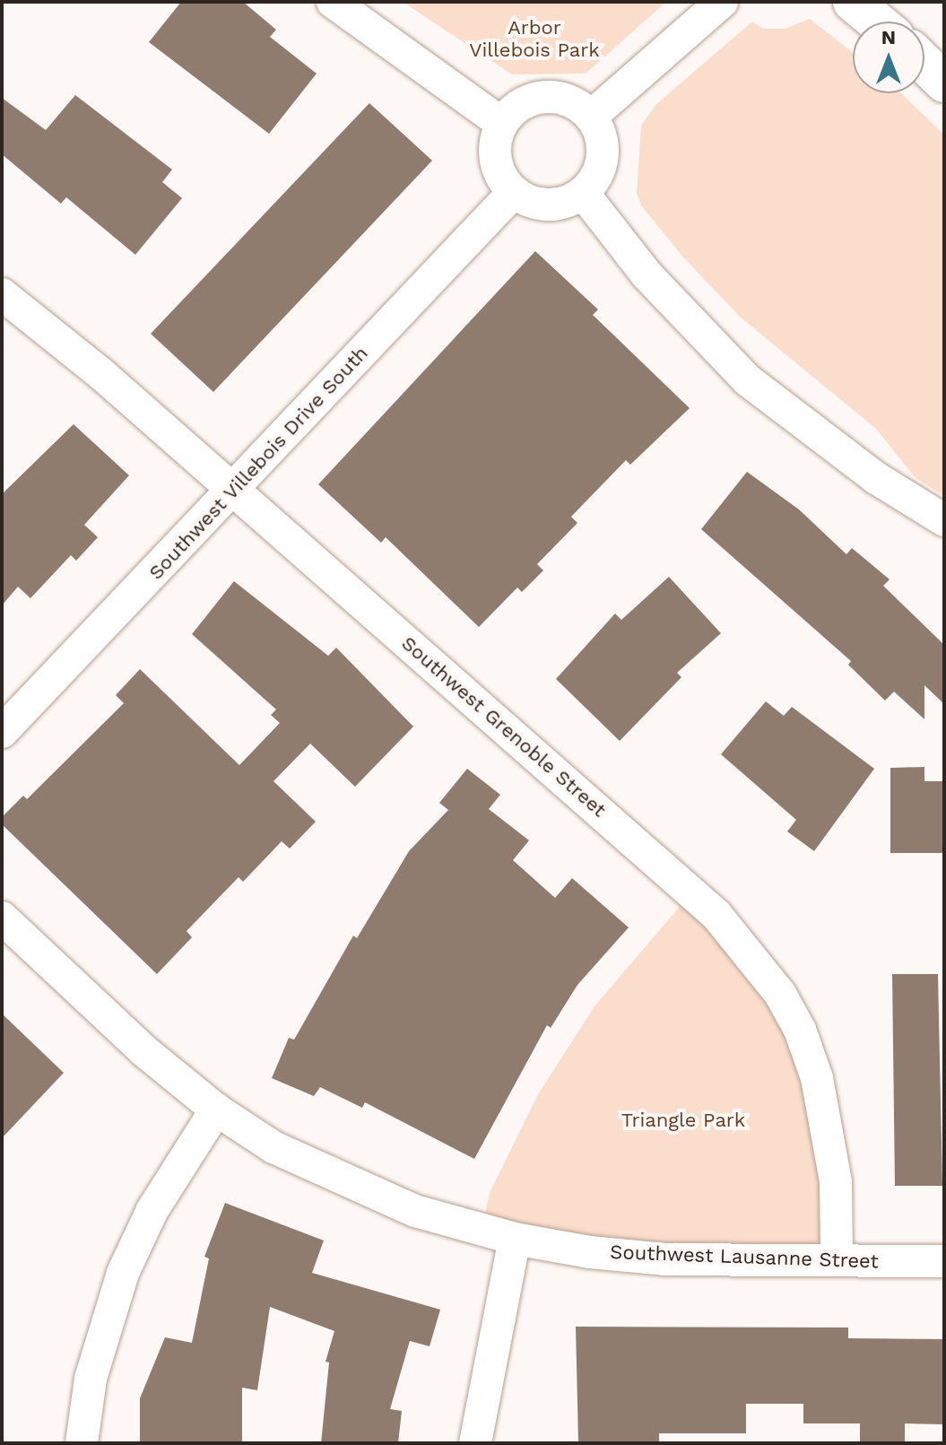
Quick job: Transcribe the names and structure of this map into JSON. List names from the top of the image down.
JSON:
{
  "streets": {
    "street": ["Southwest Villebois Drive South", "Southwest Grenoble Street", "Southwest Lausanne Street"]
  },
  "crossings": [
    ["Southwest Villebois Drive South", "Southwest Grenoble Street"],
    ["Southwest Grenoble Street", "Southwest Lausanne Street"]
  ],
  "parks": ["Arbor Villebois Park", "Triangle Park"],
  "north": "top"
}
